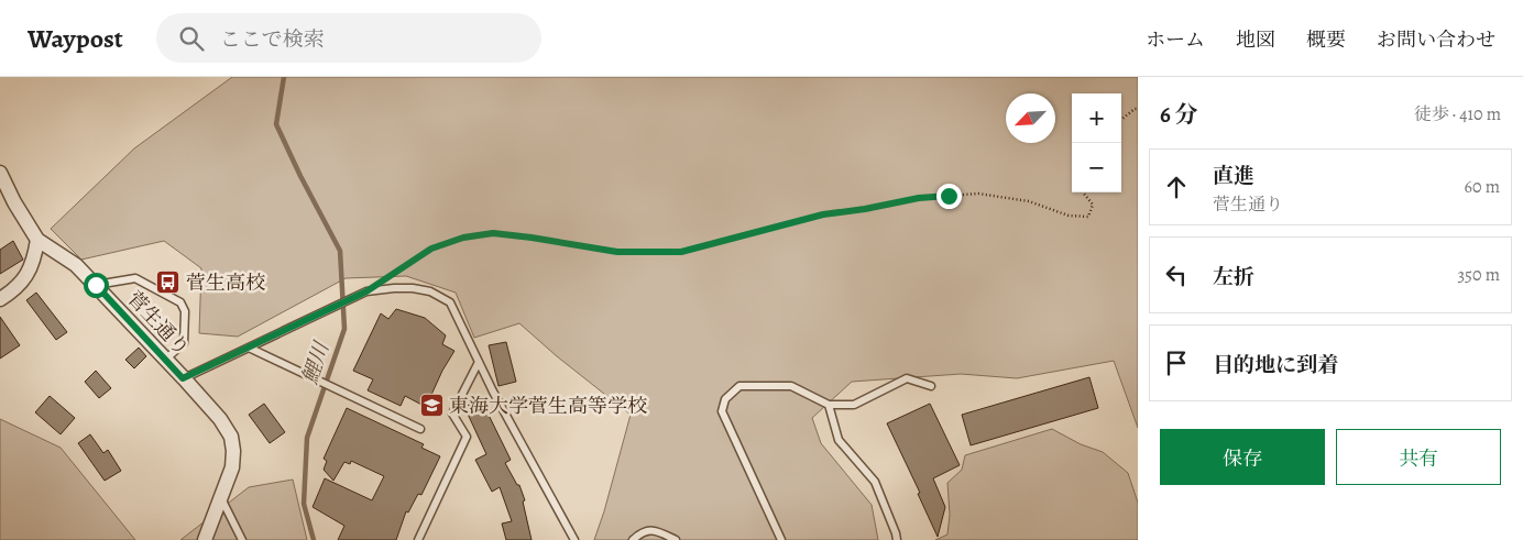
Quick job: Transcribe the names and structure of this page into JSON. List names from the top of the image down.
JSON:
{
  "streets": {
    "street": ["菅生通り"]
  },
  "water": ["鯉川"],
  "places": {
    "bus stop": ["菅生高校"],
    "school or university": ["東海大学菅生高等学校"]
  },
  "north": "bottom left",
  "page": {
    "header": "Waypost",
    "search": "ここで検索",
    "nav": [
      "ホーム",
      "地図",
      "概要",
      "お問い合わせ"
    ],
    "heading": ["6 分", "徒歩 · 410 m"],
    "map_buttons": ["+", "−"],
    "list": [
      ["直進", "菅生通り", "60 m"],
      ["左折", "350 m"],
      "目的地に到着"
    ],
    "buttons": ["保存", "共有"]
  }
}
